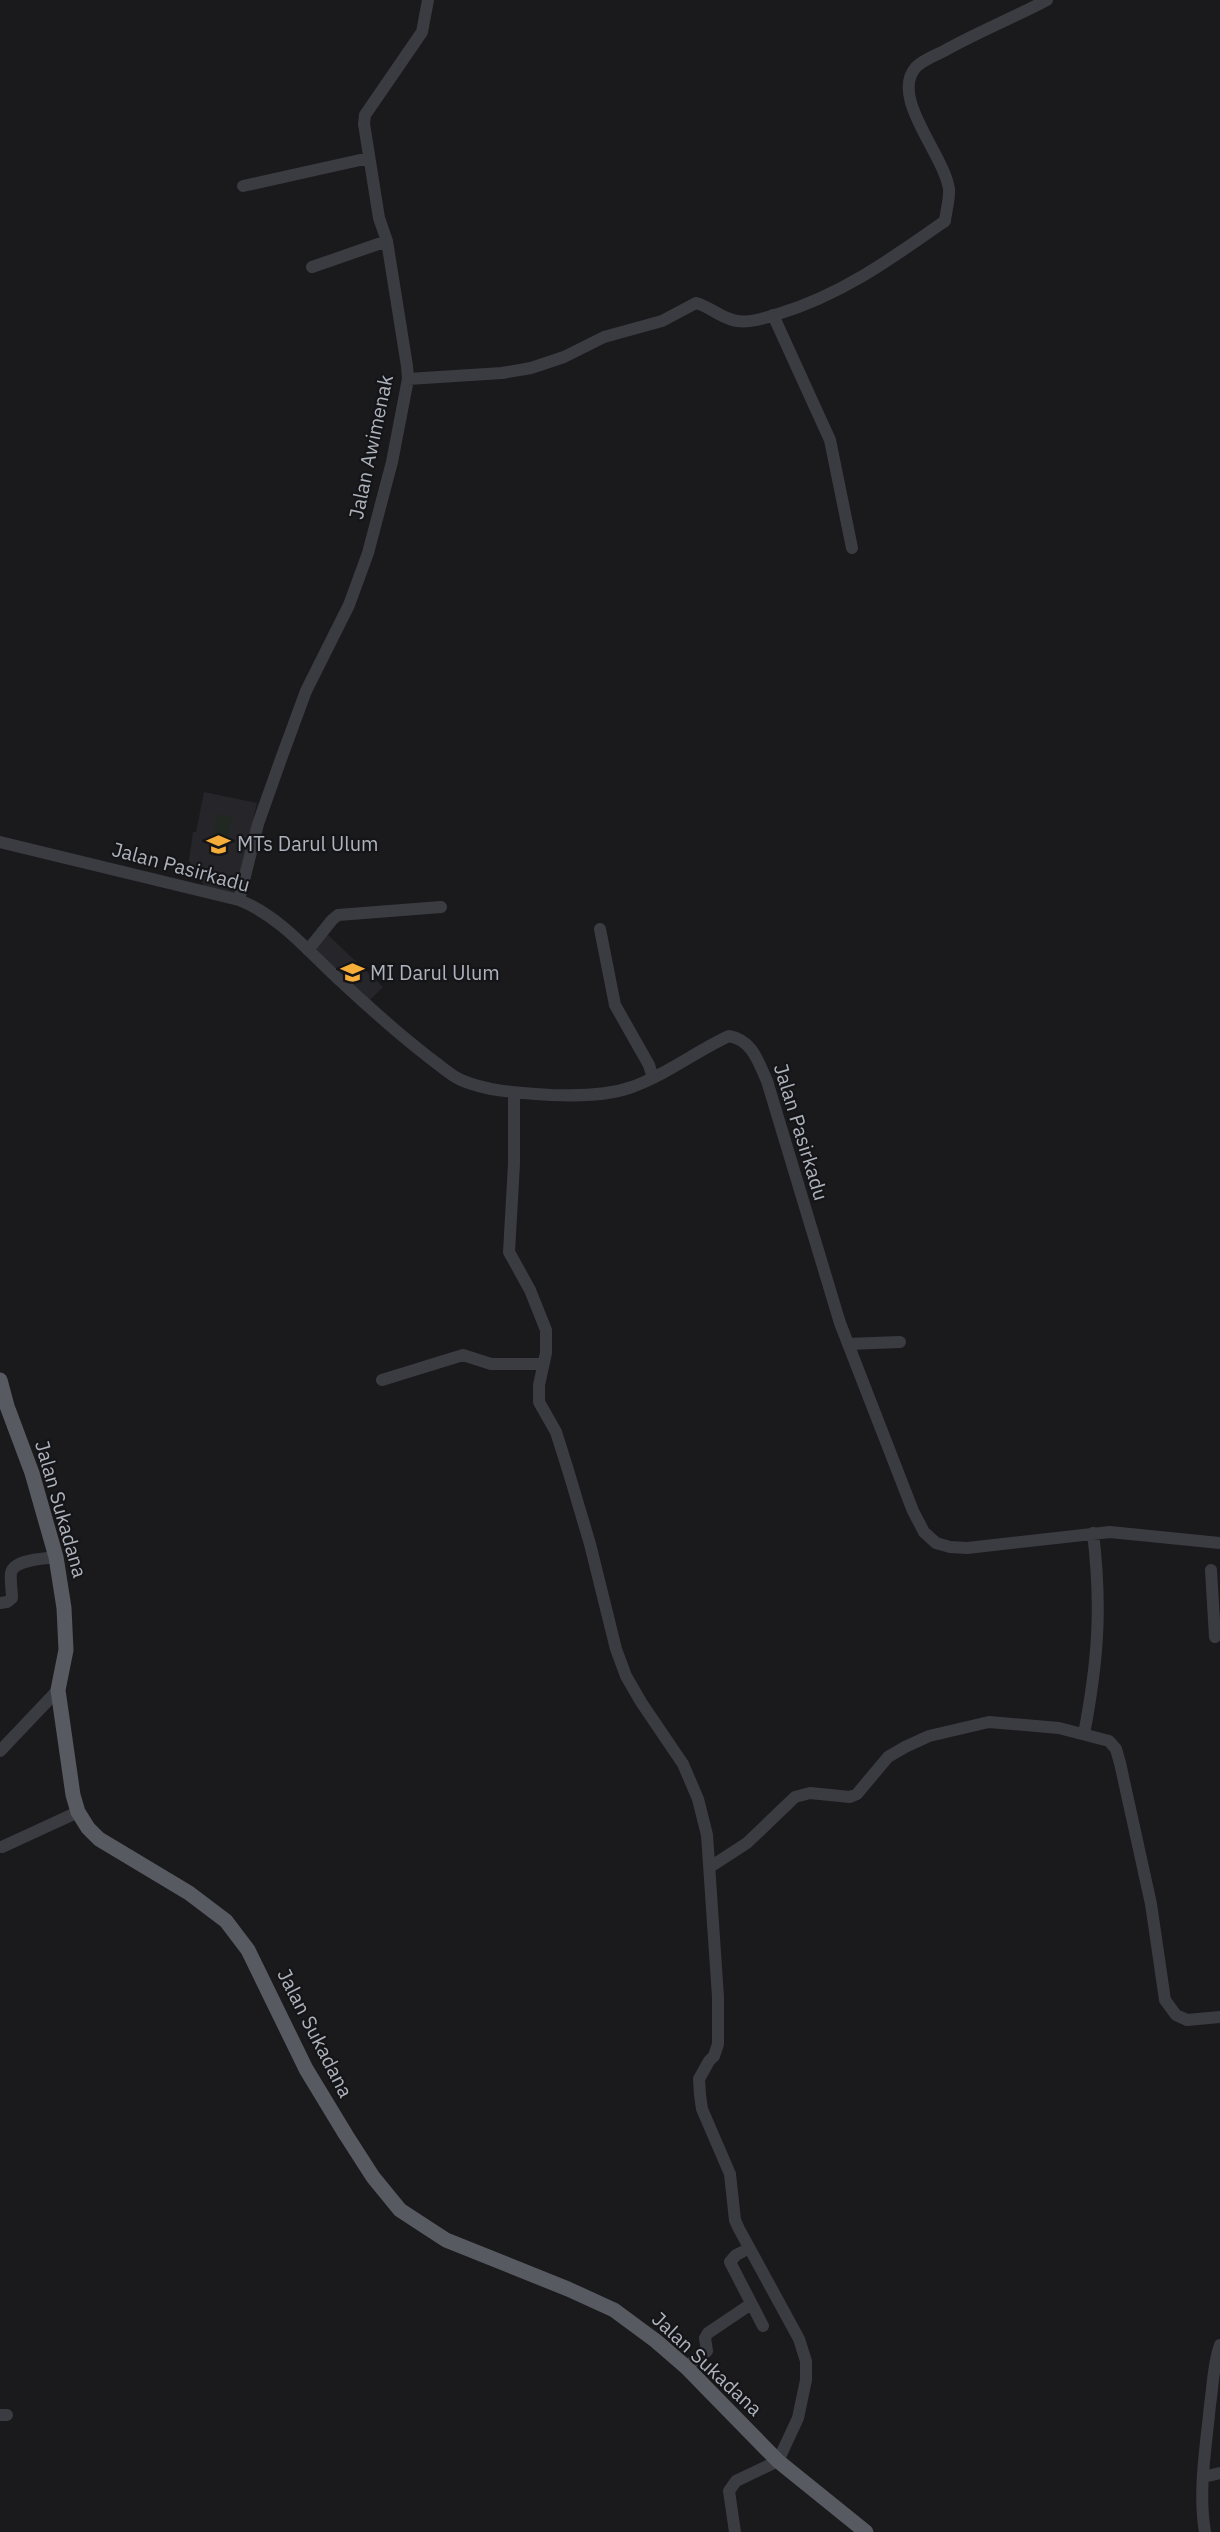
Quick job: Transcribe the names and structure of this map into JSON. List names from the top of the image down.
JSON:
{
  "streets": {
    "main road": ["Jalan Sukadana"],
    "street": ["Jalan Awimenak", "Jalan Pasirkadu"]
  },
  "crossings": [
    ["Jalan Awimenak", "Jalan Pasirkadu"]
  ],
  "places": {
    "school or university": ["MTs Darul Ulum", "MI Darul Ulum"]
  }
}
